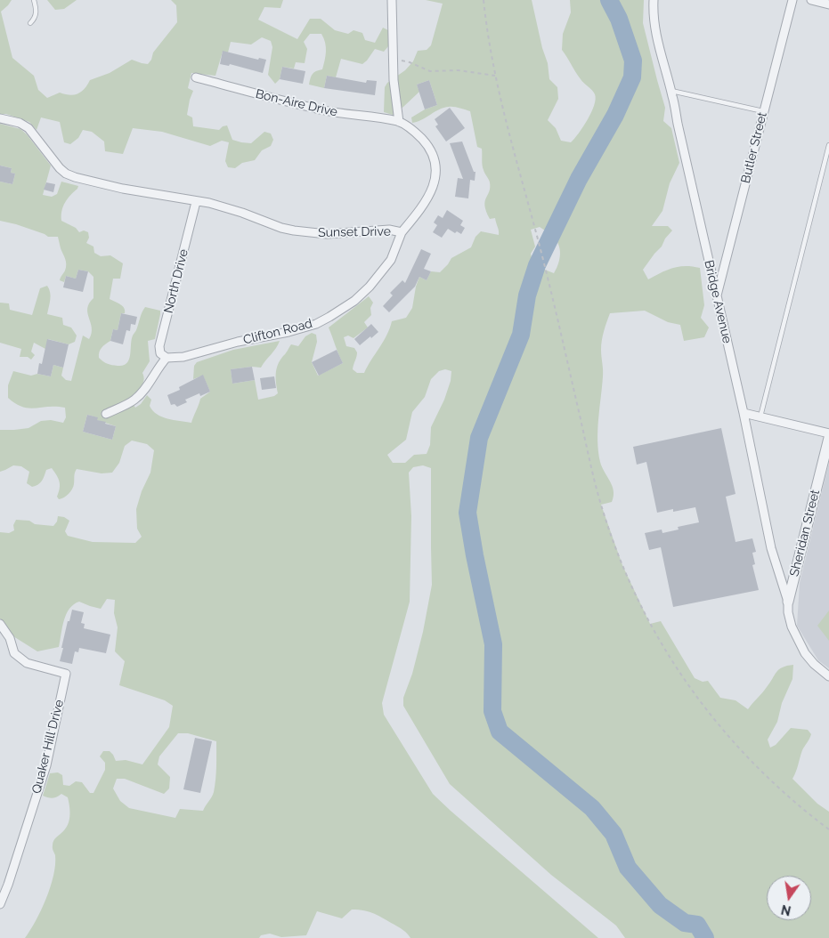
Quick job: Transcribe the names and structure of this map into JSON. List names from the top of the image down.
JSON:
{
  "streets": {
    "street": [
      "Bon-Aire Drive",
      "Butler Street",
      "Sunset Drive",
      "North Drive",
      "Bridge Avenue",
      "Clifton Road",
      "Sheridan Street",
      "Quaker Hill Drive"
    ]
  },
  "crossings": [
    ["Bon-Aire Drive", "Sunset Drive"],
    ["Butler Street", "Bridge Avenue"],
    ["Sunset Drive", "North Drive"],
    ["Sunset Drive", "Clifton Road"],
    ["North Drive", "Clifton Road"],
    ["Bridge Avenue", "Sheridan Street"]
  ],
  "north": "bottom"
}
